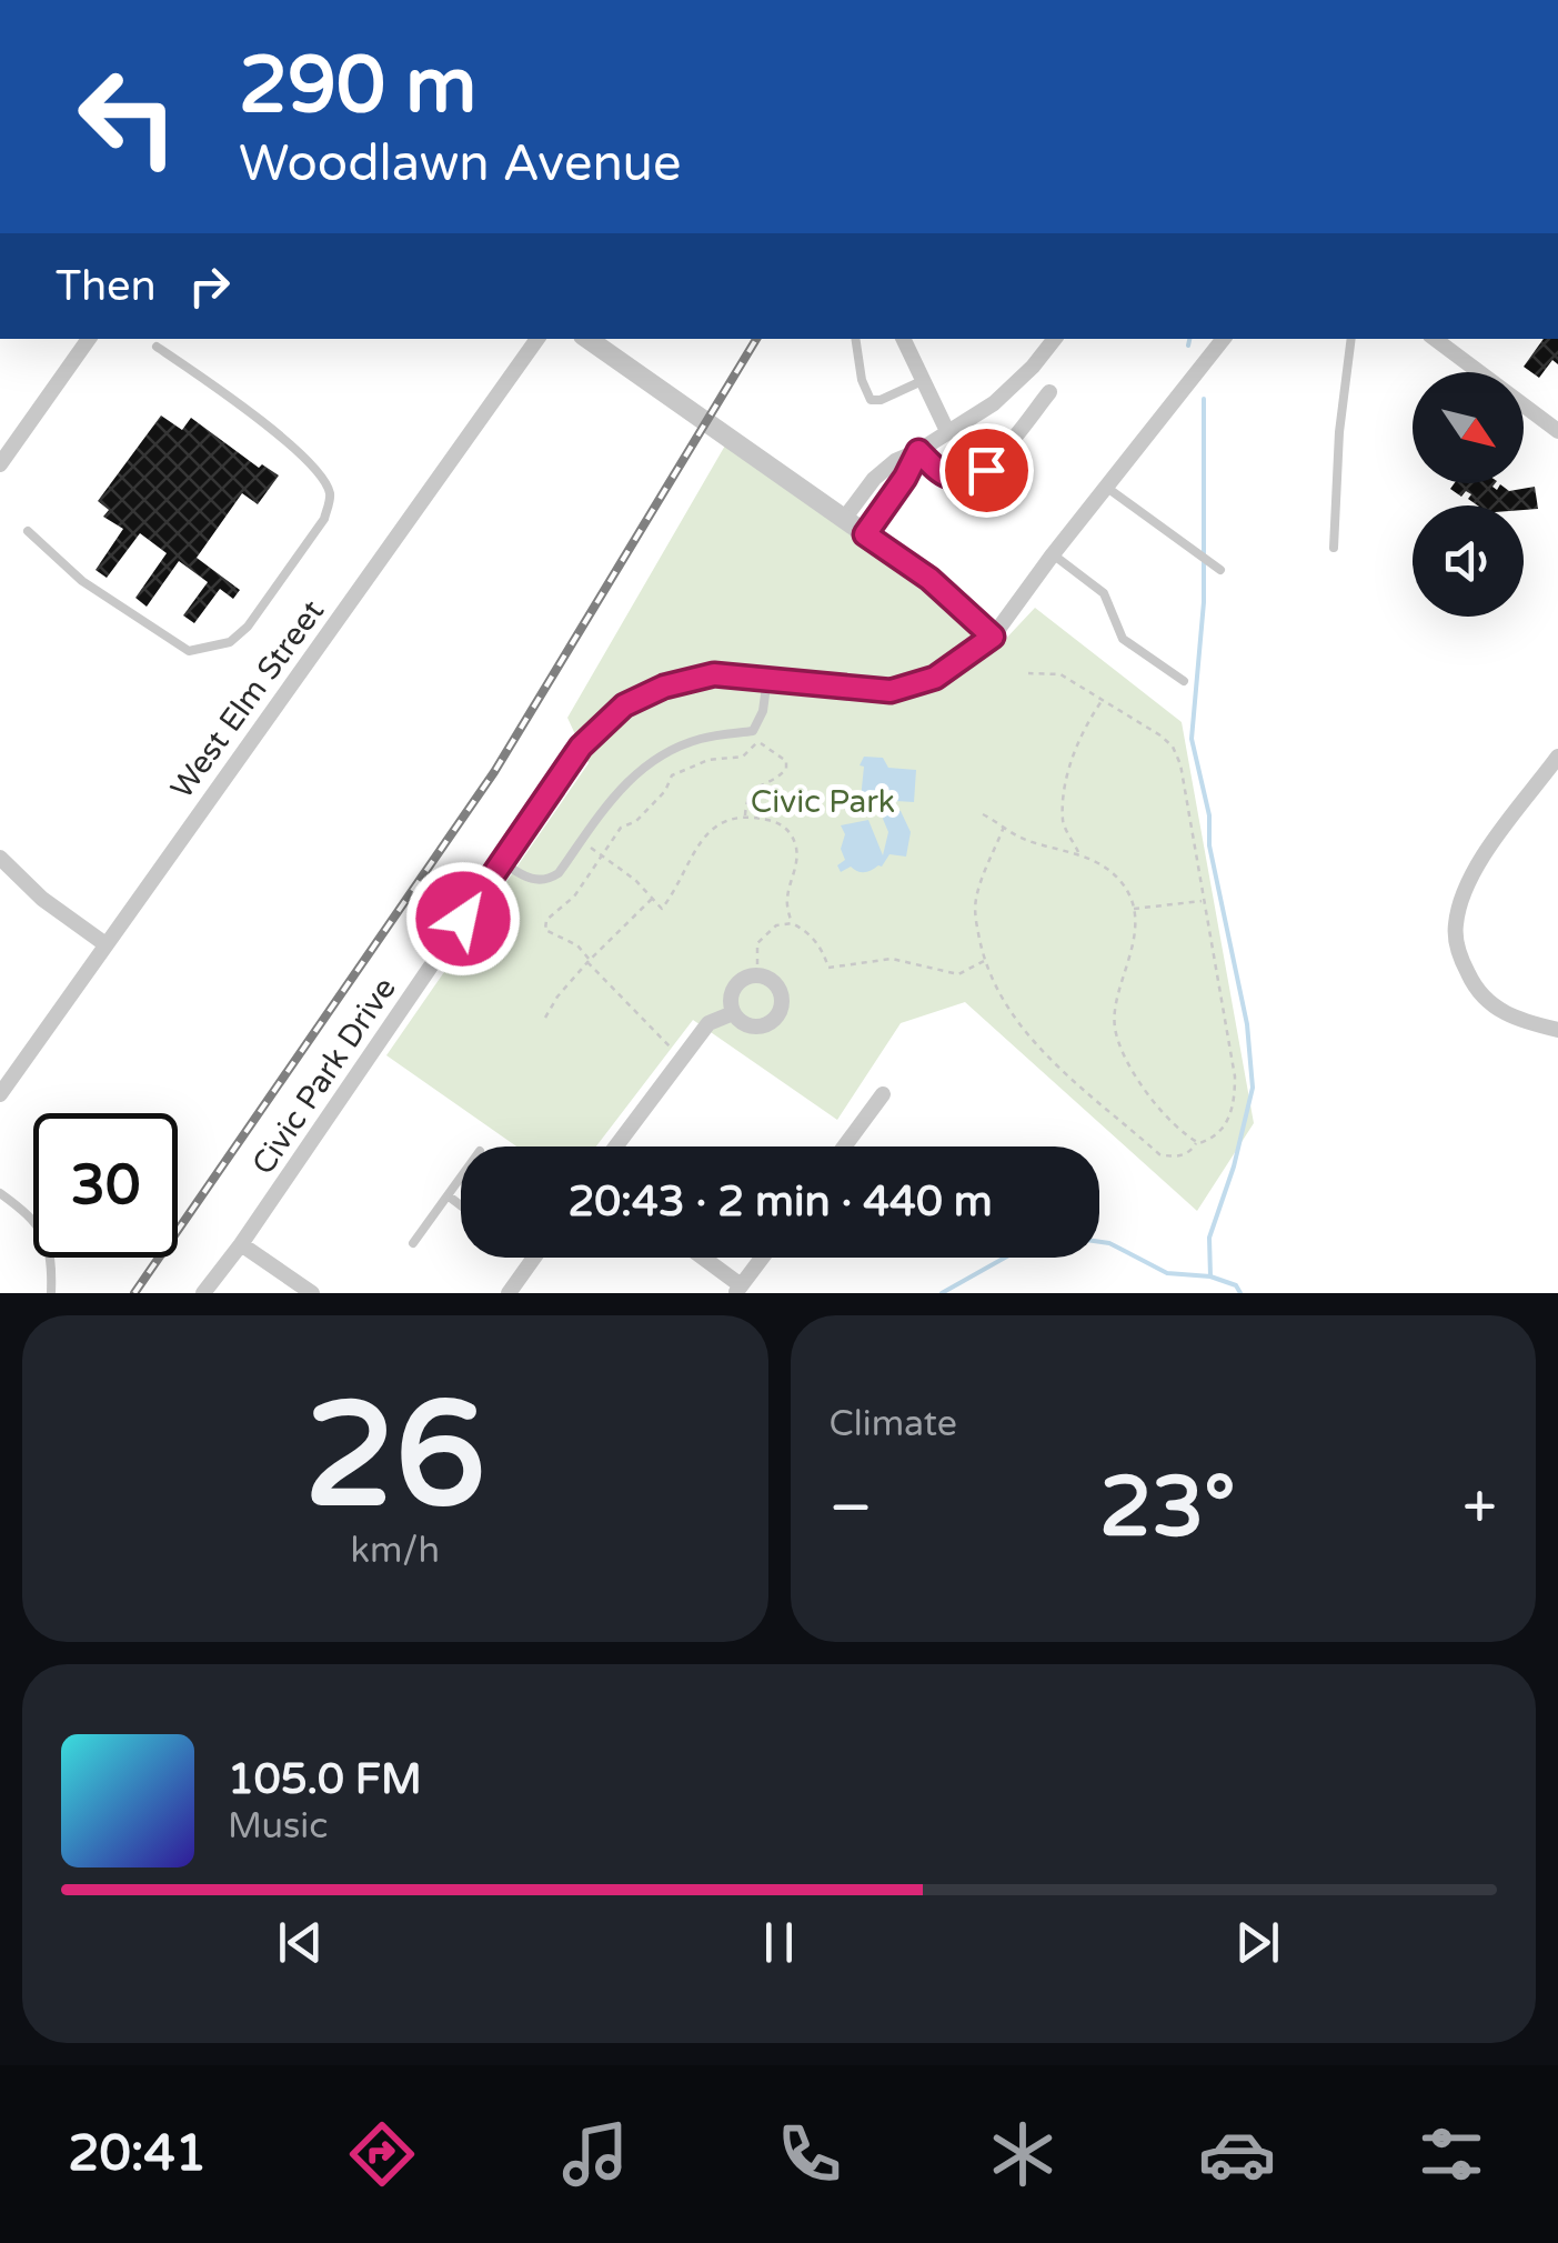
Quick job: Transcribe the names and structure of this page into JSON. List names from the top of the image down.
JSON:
{
  "streets": {
    "street": ["West Elm Street", "Civic Park Drive"]
  },
  "parks": ["Civic Park"],
  "north": "bottom right",
  "page": {
    "turn": ["290 m", "Woodlawn Avenue"],
    "then": "Then",
    "limit": "30",
    "trip": "20:43 · 2 min · 440 m",
    "tile": [
      ["26", "km/h"],
      "Climate"
    ],
    "heat": ["−", "23°", "+"],
    "song": ["105.0 FM", "Music"],
    "tabs": "20:41"
  }
}
